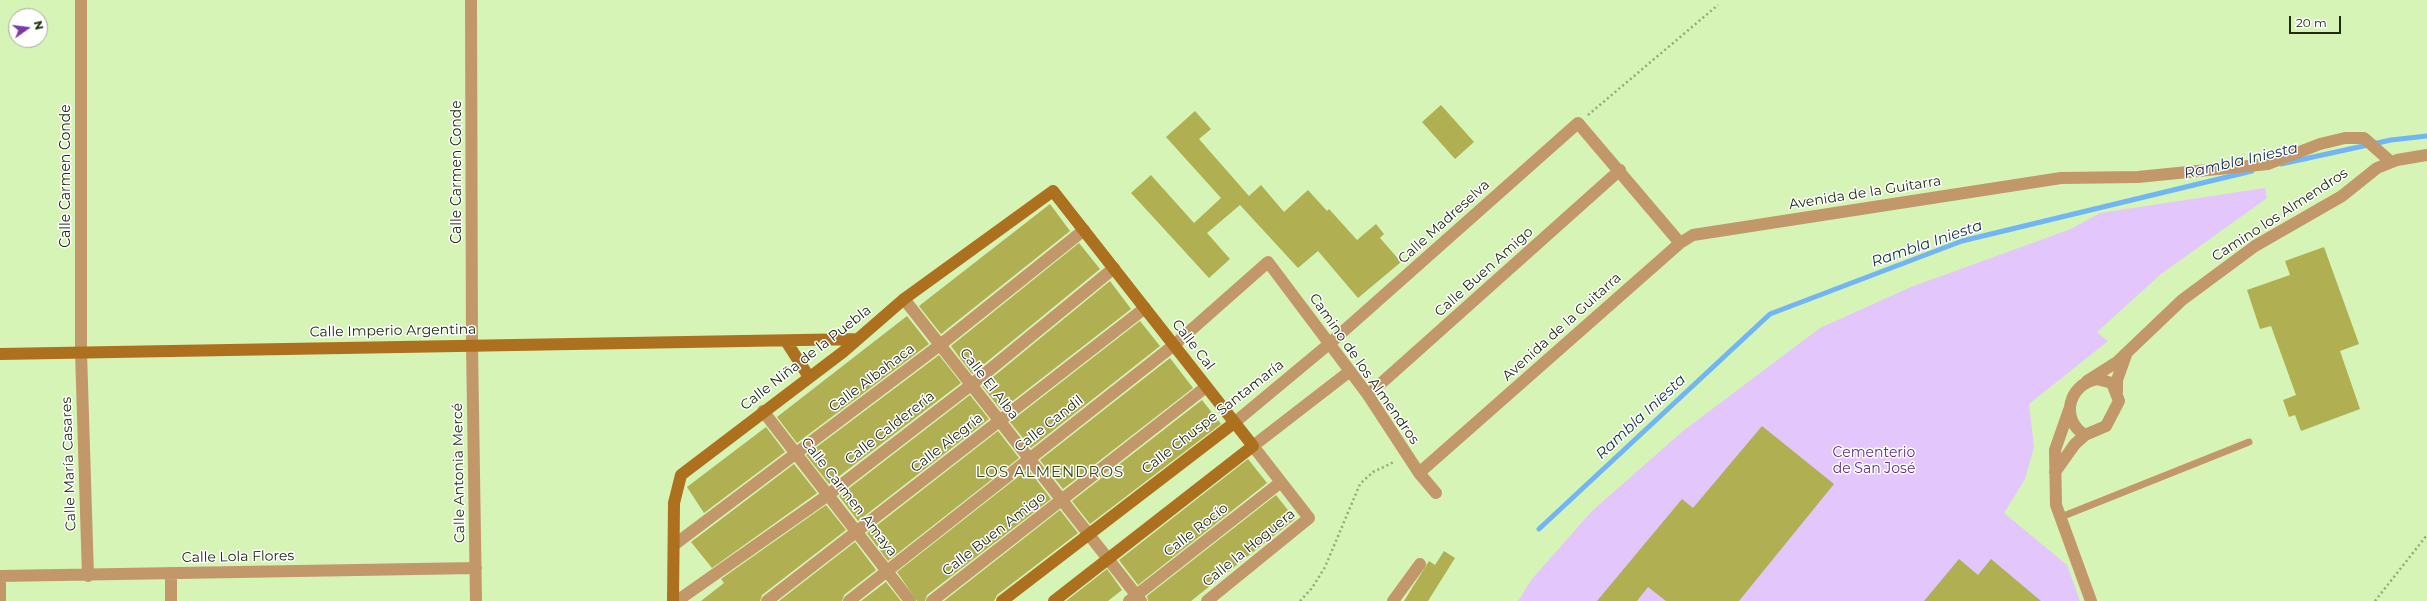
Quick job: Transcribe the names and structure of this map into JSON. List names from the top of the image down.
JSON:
{
  "streets": {
    "street": [
      "Calle Carmen Conde",
      "Avenida de la Guitarra",
      "Camino los Almendros",
      "Calle Madreselva",
      "Calle Buen Amigo",
      "Calle Imperio Argentina",
      "Calle Cal",
      "Calle Niña de la Puebla",
      "Camino de los Almendros",
      "Calle Albahaca",
      "Calle El Alba",
      "Calle Chuspe Santamaría",
      "Calle Candil",
      "Calle Calderería",
      "Calle Alegría",
      "Calle María Casares",
      "Calle Antonia Mercé",
      "Calle Carmen Amaya",
      "Calle Rocío",
      "Calle la Hoguera",
      "Calle Lola Flores"
    ]
  },
  "crossings": [
    ["Calle Carmen Conde", "Calle Imperio Argentina"],
    ["Calle Carmen Conde", "Calle María Casares"],
    ["Calle Carmen Conde", "Calle Antonia Mercé"],
    ["Avenida de la Guitarra", "Camino los Almendros"],
    ["Avenida de la Guitarra", "Camino de los Almendros"],
    ["Calle Madreselva", "Camino de los Almendros"],
    ["Calle Madreselva", "Calle Chuspe Santamaría"],
    ["Calle Buen Amigo", "Calle Cal"],
    ["Calle Buen Amigo", "Camino de los Almendros"],
    ["Calle Buen Amigo", "Calle El Alba"],
    ["Calle Imperio Argentina", "Calle Niña de la Puebla"],
    ["Calle Imperio Argentina", "Calle María Casares"],
    ["Calle Imperio Argentina", "Calle Antonia Mercé"],
    ["Calle Cal", "Calle Niña de la Puebla"],
    ["Calle Cal", "Calle Albahaca"],
    ["Calle Cal", "Calle Chuspe Santamaría"],
    ["Calle Cal", "Calle Candil"],
    ["Calle Cal", "Calle Calderería"],
    ["Calle Cal", "Calle Alegría"],
    ["Calle Cal", "Calle Rocío"],
    ["Calle Cal", "Calle la Hoguera"],
    ["Calle Niña de la Puebla", "Calle Albahaca"],
    ["Calle Niña de la Puebla", "Calle El Alba"],
    ["Calle Niña de la Puebla", "Calle Carmen Amaya"],
    ["Camino de los Almendros", "Calle Chuspe Santamaría"],
    ["Camino de los Almendros", "Calle Candil"],
    ["Calle Albahaca", "Calle El Alba"],
    ["Calle Albahaca", "Calle Carmen Amaya"],
    ["Calle El Alba", "Calle Chuspe Santamaría"],
    ["Calle El Alba", "Calle Candil"],
    ["Calle El Alba", "Calle Calderería"],
    ["Calle El Alba", "Calle Alegría"],
    ["Calle El Alba", "Calle Rocío"],
    ["Calle Candil", "Calle Carmen Amaya"],
    ["Calle Calderería", "Calle Carmen Amaya"],
    ["Calle Alegría", "Calle Carmen Amaya"],
    ["Calle María Casares", "Calle Lola Flores"],
    ["Calle Antonia Mercé", "Calle Lola Flores"]
  ],
  "districts": ["LOS ALMENDROS"],
  "water": ["Rambla Iniesta"],
  "parks": ["Cementerio de San José"],
  "scale_bar": "20 m",
  "north": "right"
}
